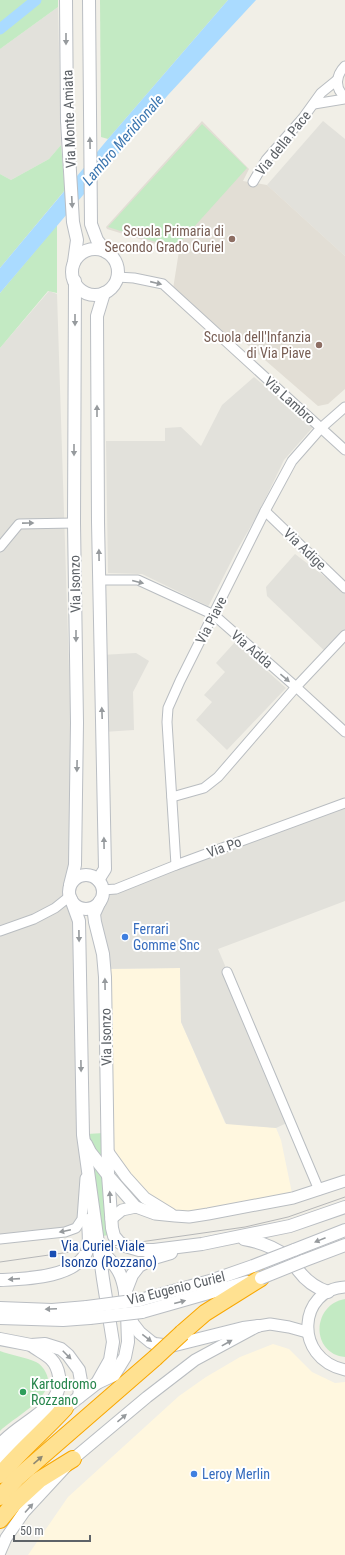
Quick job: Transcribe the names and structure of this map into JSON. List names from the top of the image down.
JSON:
{
  "streets": {
    "main road": ["Via Monte Amiata", "Via Isonzo", "Via Eugenio Curiel"],
    "street": [
      "Via della Pace",
      "Via Lambro",
      "Via Adige",
      "Via Piave",
      "Via Adda",
      "Via Po"
    ]
  },
  "crossings": [
    ["Via Monte Amiata", "Via Lambro"],
    ["Via Monte Amiata", "Via Isonzo"],
    ["Via Lambro", "Via Isonzo"],
    ["Via Lambro", "Via Piave"],
    ["Via Adige", "Via Piave"],
    ["Via Isonzo", "Via Adda"],
    ["Via Isonzo", "Via Po"],
    ["Via Piave", "Via Adda"],
    ["Via Piave", "Via Po"]
  ],
  "one_way": ["Via Lambro", "Via Adda"],
  "water": ["Lambro Meridionale"],
  "places": {
    "other": [
      "Scuola Primaria di Secondo Grado Curiel",
      "Scuola dell'Infanzia di Via Piave",
      "Ferrari Gomme Snc",
      "Kartodromo Rozzano",
      "Leroy Merlin"
    ],
    "transit": ["Via Curiel Viale Isonzo (Rozzano)"]
  },
  "scale_bar": "50 m"
}
